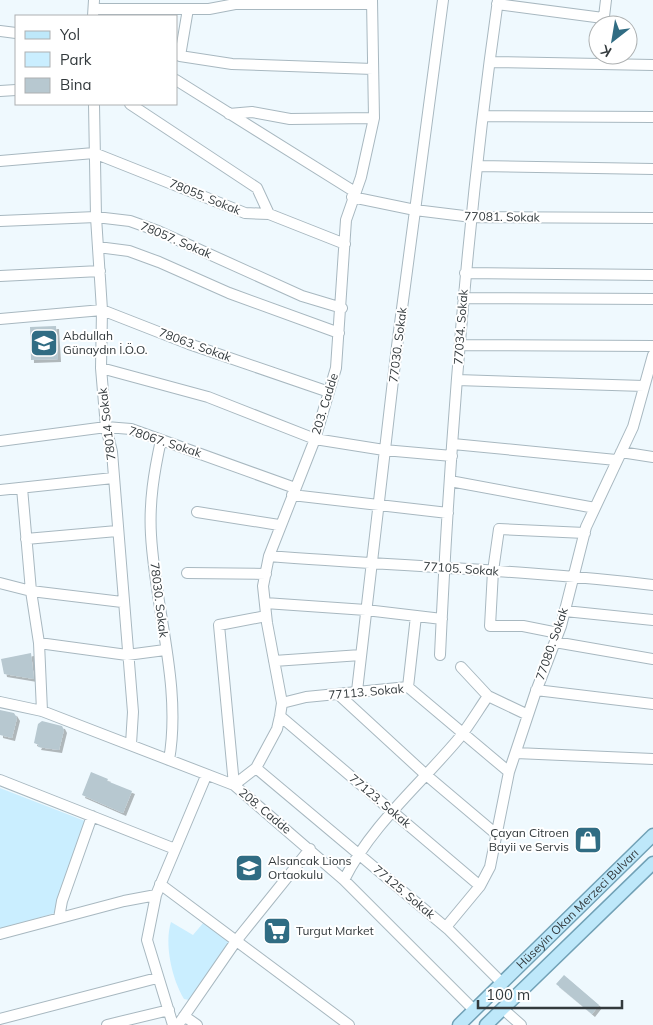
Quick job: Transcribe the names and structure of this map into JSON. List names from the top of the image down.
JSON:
{
  "streets": {
    "main road": ["Hüseyin Okan Merzeci Bulvarı"],
    "street": [
      "78055. Sokak",
      "77081. Sokak",
      "78057. Sokak",
      "77034. Sokak",
      "78063. Sokak",
      "77030. Sokak",
      "203. Cadde",
      "78014 Sokak",
      "78067. Sokak",
      "77105. Sokak",
      "78030. Sokak",
      "77080. Sokak",
      "77113. Sokak",
      "77123. Sokak",
      "208. Cadde",
      "77125. Sokak"
    ]
  },
  "crossings": [
    ["78055. Sokak", "203. Cadde"],
    ["78055. Sokak", "78014 Sokak"],
    ["77081. Sokak", "77034. Sokak"],
    ["77081. Sokak", "77030. Sokak"],
    ["77081. Sokak", "203. Cadde"],
    ["78057. Sokak", "203. Cadde"],
    ["78057. Sokak", "78014 Sokak"],
    ["77034. Sokak", "78067. Sokak"],
    ["77034. Sokak", "77105. Sokak"],
    ["78063. Sokak", "203. Cadde"],
    ["78063. Sokak", "78014 Sokak"],
    ["77030. Sokak", "78067. Sokak"],
    ["77030. Sokak", "77105. Sokak"],
    ["77030. Sokak", "77113. Sokak"],
    ["203. Cadde", "78067. Sokak"],
    ["203. Cadde", "77105. Sokak"],
    ["203. Cadde", "77113. Sokak"],
    ["203. Cadde", "77123. Sokak"],
    ["203. Cadde", "208. Cadde"],
    ["203. Cadde", "77125. Sokak"],
    ["78014 Sokak", "78067. Sokak"],
    ["78014 Sokak", "208. Cadde"],
    ["78067. Sokak", "78030. Sokak"],
    ["77105. Sokak", "77080. Sokak"],
    ["78030. Sokak", "208. Cadde"],
    ["77080. Sokak", "77113. Sokak"],
    ["77080. Sokak", "77123. Sokak"],
    ["77080. Sokak", "77125. Sokak"],
    ["208. Cadde", "Hüseyin Okan Merzeci Bulvarı"],
    ["77125. Sokak", "Hüseyin Okan Merzeci Bulvarı"]
  ],
  "places": {
    "school or university": ["Abdullah Günaydın İ.Ö.O.", "Alsancak Lions Ortaokulu"],
    "shop": ["Çayan Citroen Bayii ve Servis"],
    "supermarket": ["Turgut Market"]
  },
  "legend": ["Yol", "Park", "Bina"],
  "scale_bar": "100 m",
  "north": "bottom left"
}
